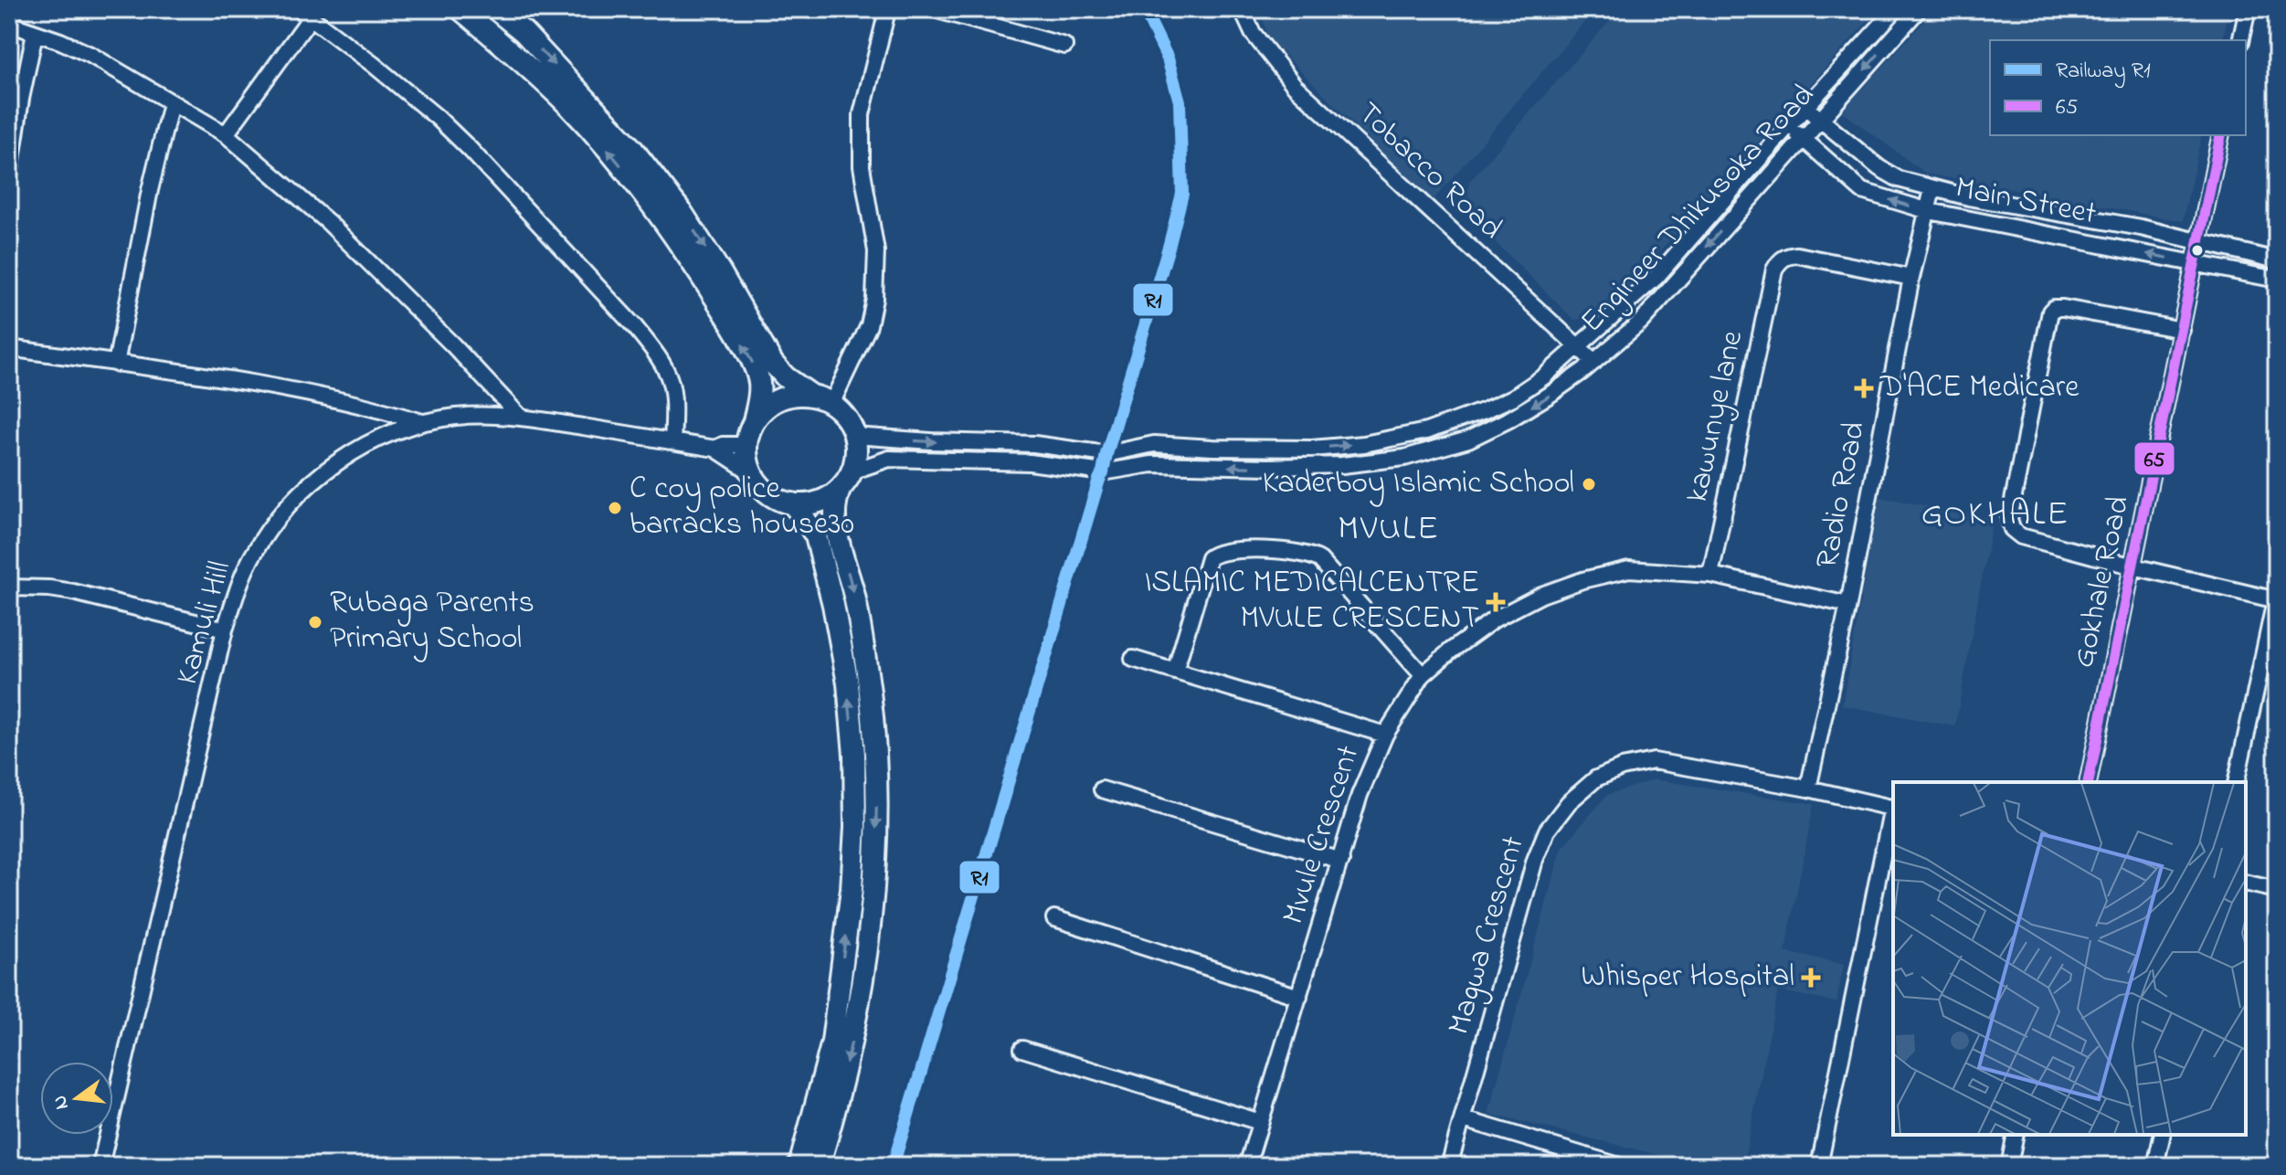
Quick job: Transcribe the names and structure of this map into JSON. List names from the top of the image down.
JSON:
{
  "streets": {
    "street": [
      "Tobacco Road",
      "Main Street",
      "Engineer Dhikusoka Road",
      "kawunye lane",
      "Radio Road",
      "Gokhale Road",
      "Kamuli Hill",
      "Mvule Crescent",
      "Magwa Crescent"
    ]
  },
  "crossings": [
    ["Tobacco Road", "Engineer Dhikusoka Road"],
    ["Main Street", "Engineer Dhikusoka Road"],
    ["Main Street", "Radio Road"],
    ["Main Street", "Gokhale Road"],
    ["Engineer Dhikusoka Road", "Kamuli Hill"],
    ["kawunye lane", "Radio Road"],
    ["kawunye lane", "Mvule Crescent"],
    ["Radio Road", "Mvule Crescent"],
    ["Radio Road", "Magwa Crescent"]
  ],
  "districts": ["GOKHALE", "MVULE"],
  "places": {
    "health": ["D'ACE Medicare", "ISLAMIC MEDICALCENTRE MVULE CRESCENT", "Whisper Hospital"],
    "other": ["Kaderboy Islamic School", "C coy police barracks house30", "Rubaga Parents Primary School"]
  },
  "lines": ["rail line R1", "transit line 65"],
  "legend": ["Railway R1", "65"],
  "north": "left"
}
